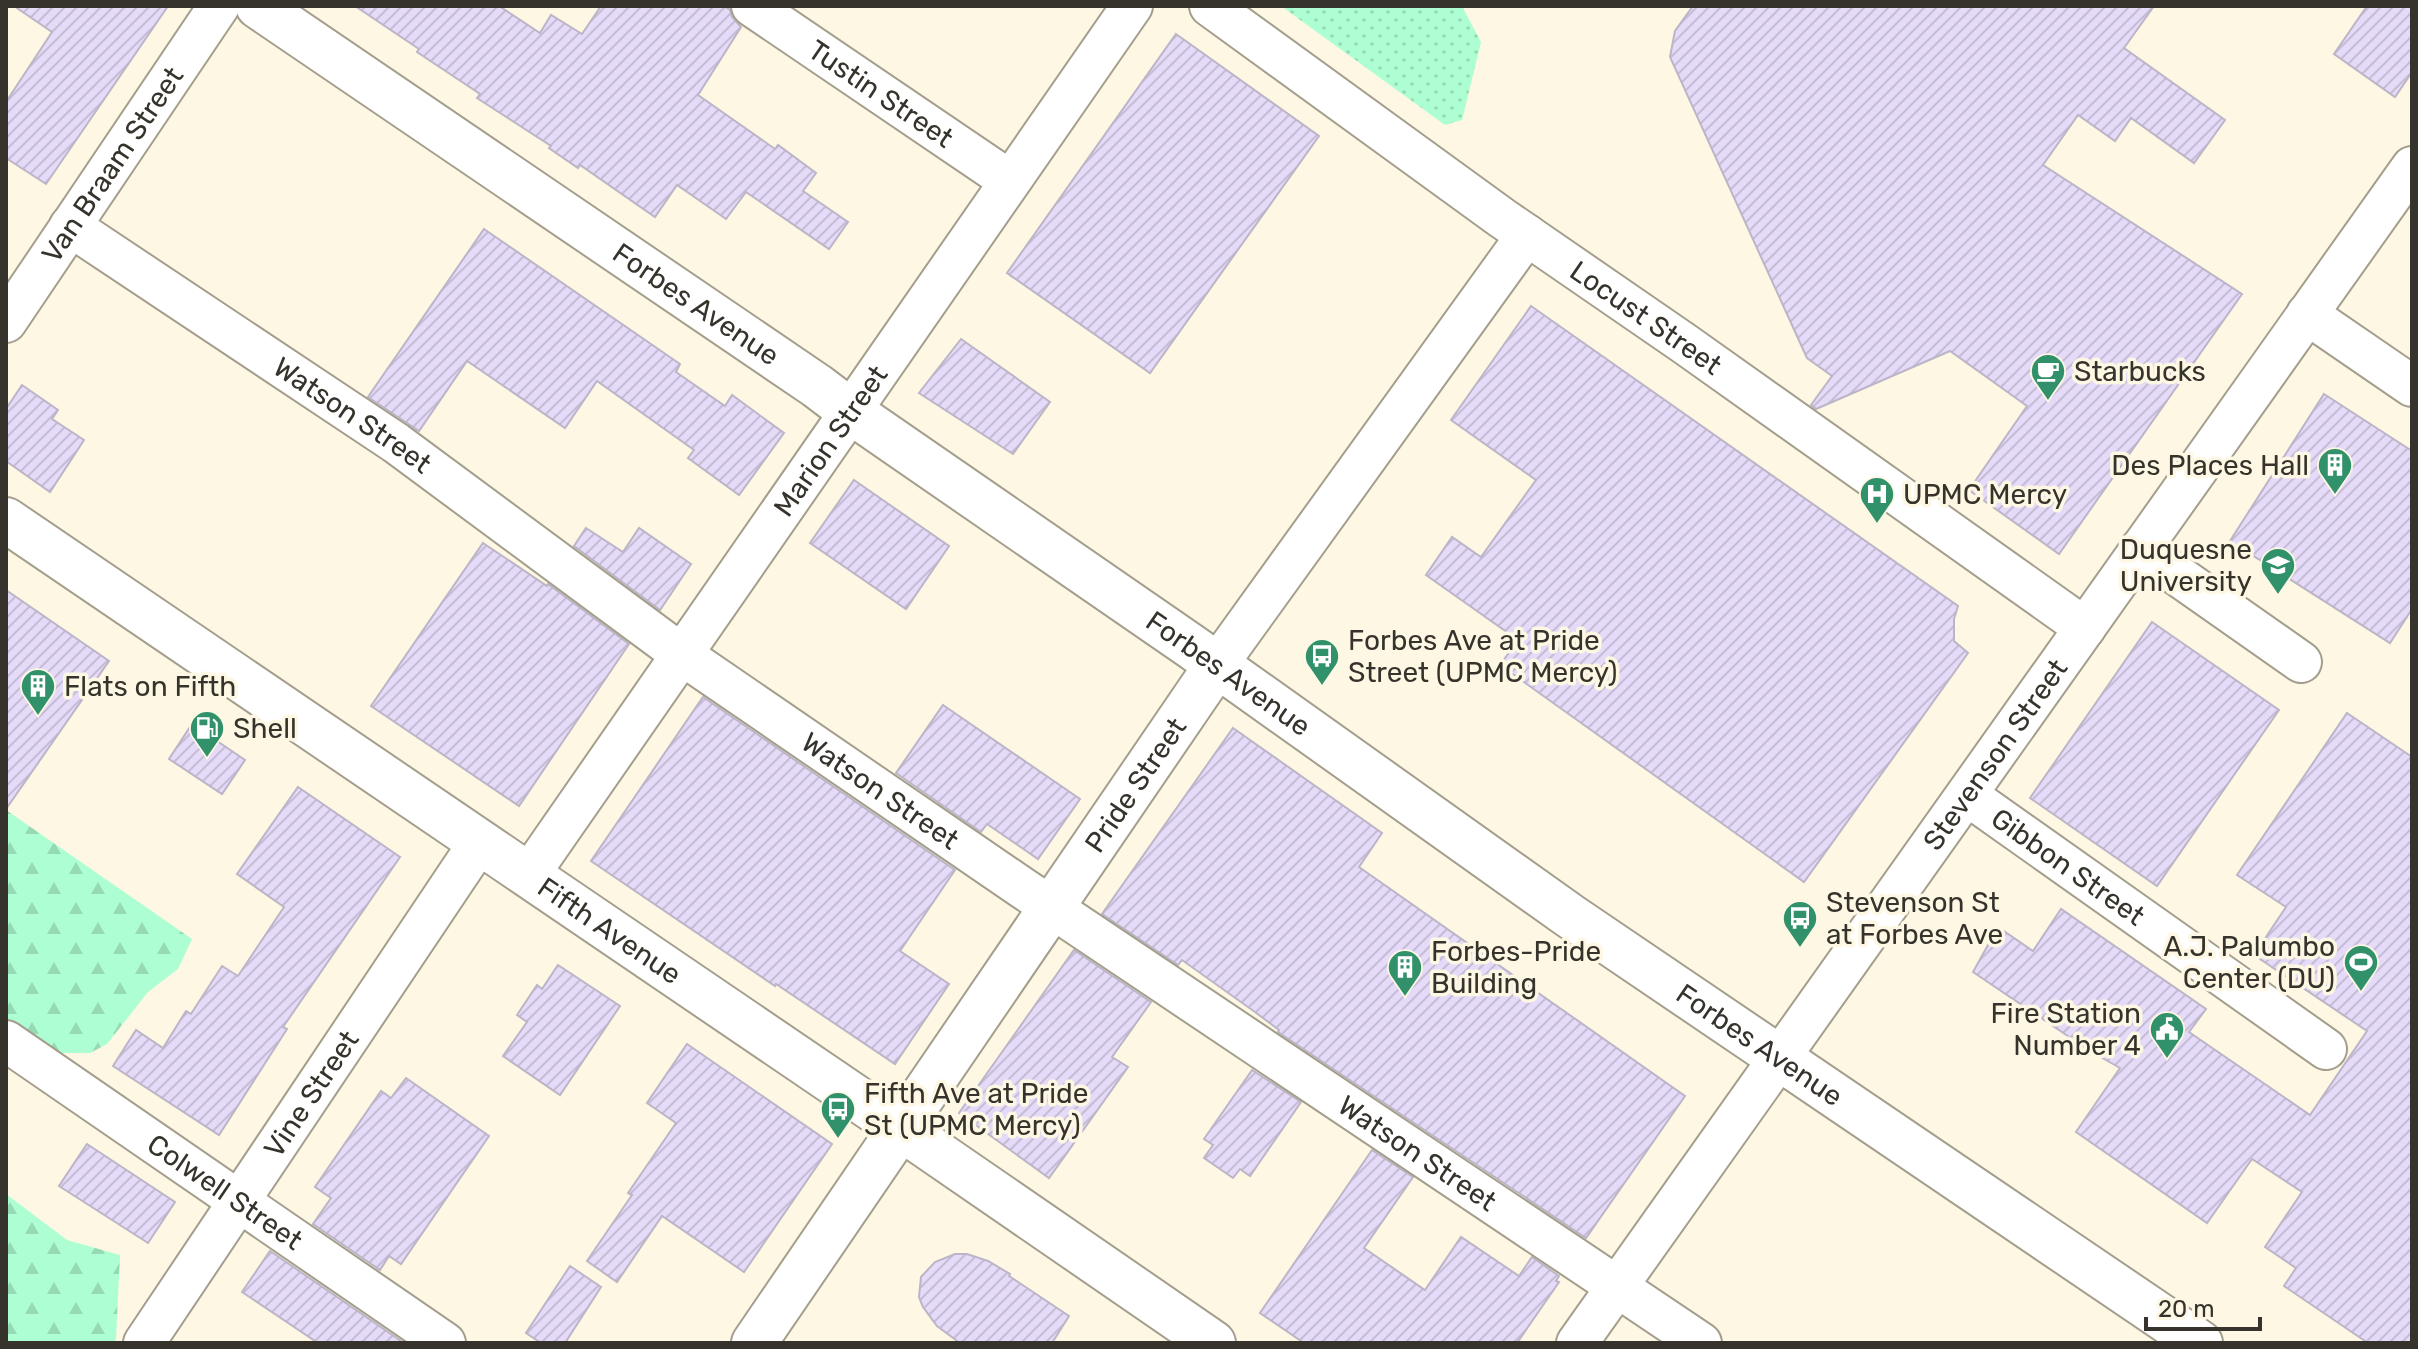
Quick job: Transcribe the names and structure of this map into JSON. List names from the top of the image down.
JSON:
{
  "streets": {
    "main road": ["Forbes Avenue", "Pride Street", "Fifth Avenue"],
    "street": [
      "Tustin Street",
      "Van Braam Street",
      "Locust Street",
      "Watson Street",
      "Marion Street",
      "Stevenson Street",
      "Gibbon Street",
      "Vine Street",
      "Colwell Street"
    ]
  },
  "crossings": [
    ["Tustin Street", "Marion Street"],
    ["Van Braam Street", "Watson Street"],
    ["Forbes Avenue", "Marion Street"],
    ["Forbes Avenue", "Stevenson Street"],
    ["Forbes Avenue", "Pride Street"],
    ["Locust Street", "Stevenson Street"],
    ["Locust Street", "Pride Street"],
    ["Watson Street", "Marion Street"],
    ["Watson Street", "Stevenson Street"],
    ["Watson Street", "Pride Street"],
    ["Marion Street", "Fifth Avenue"],
    ["Stevenson Street", "Gibbon Street"],
    ["Pride Street", "Fifth Avenue"],
    ["Fifth Avenue", "Vine Street"],
    ["Vine Street", "Colwell Street"]
  ],
  "places": {
    "cafe": ["Starbucks"],
    "building": ["Des Places Hall", "Flats on Fifth", "Forbes-Pride Building"],
    "hospital": ["UPMC Mercy"],
    "school or university": ["Duquesne University"],
    "bus stop": ["Forbes Ave at Pride Street (UPMC Mercy)", "Stevenson St at Forbes Ave", "Fifth Ave at Pride St (UPMC Mercy)"],
    "fuel station": ["Shell"],
    "sports": ["A.J. Palumbo Center (DU)"],
    "public building": ["Fire Station Number 4"]
  },
  "scale_bar": "20 m"
}
